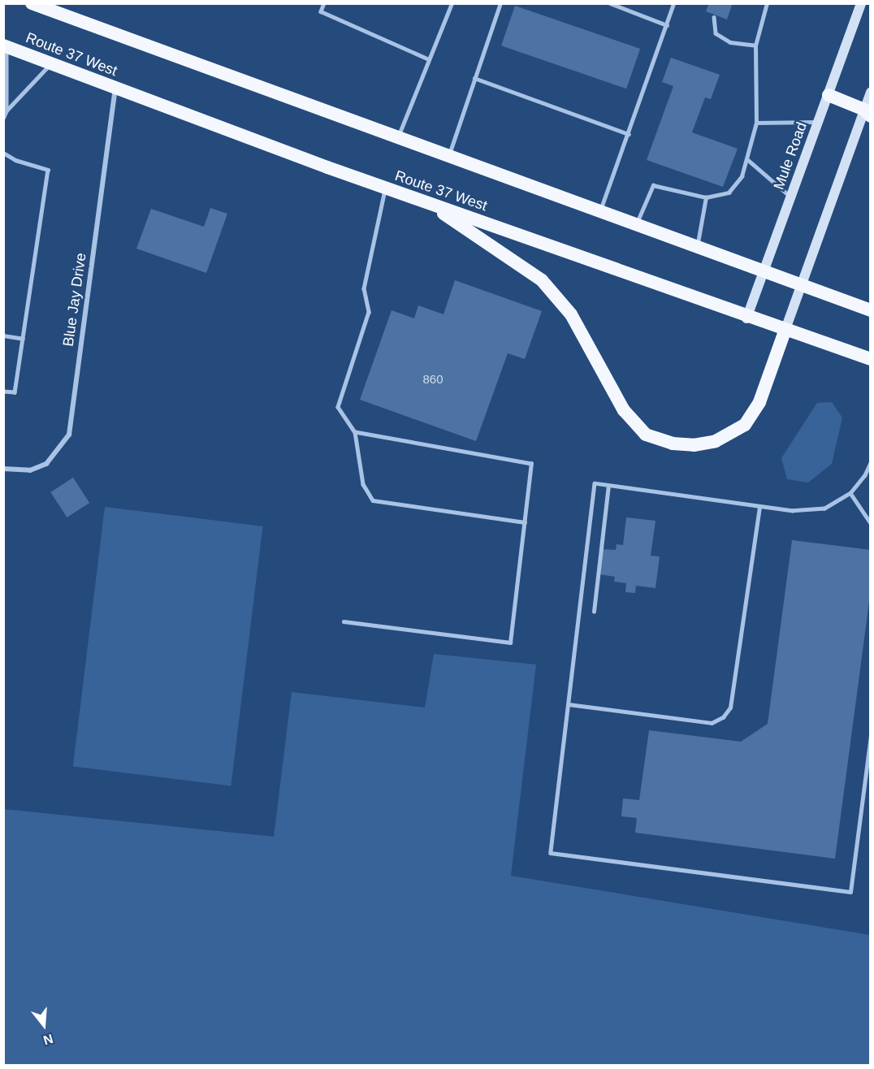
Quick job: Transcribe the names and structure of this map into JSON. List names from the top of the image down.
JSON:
{
  "streets": {
    "highway": ["Route 37 West"],
    "main road": ["Mule Road"],
    "street": ["Blue Jay Drive"]
  },
  "crossings": [
    ["Route 37 West", "Mule Road"],
    ["Route 37 West", "Blue Jay Drive"]
  ],
  "house_numbers": ["860"],
  "north": "bottom"
}
